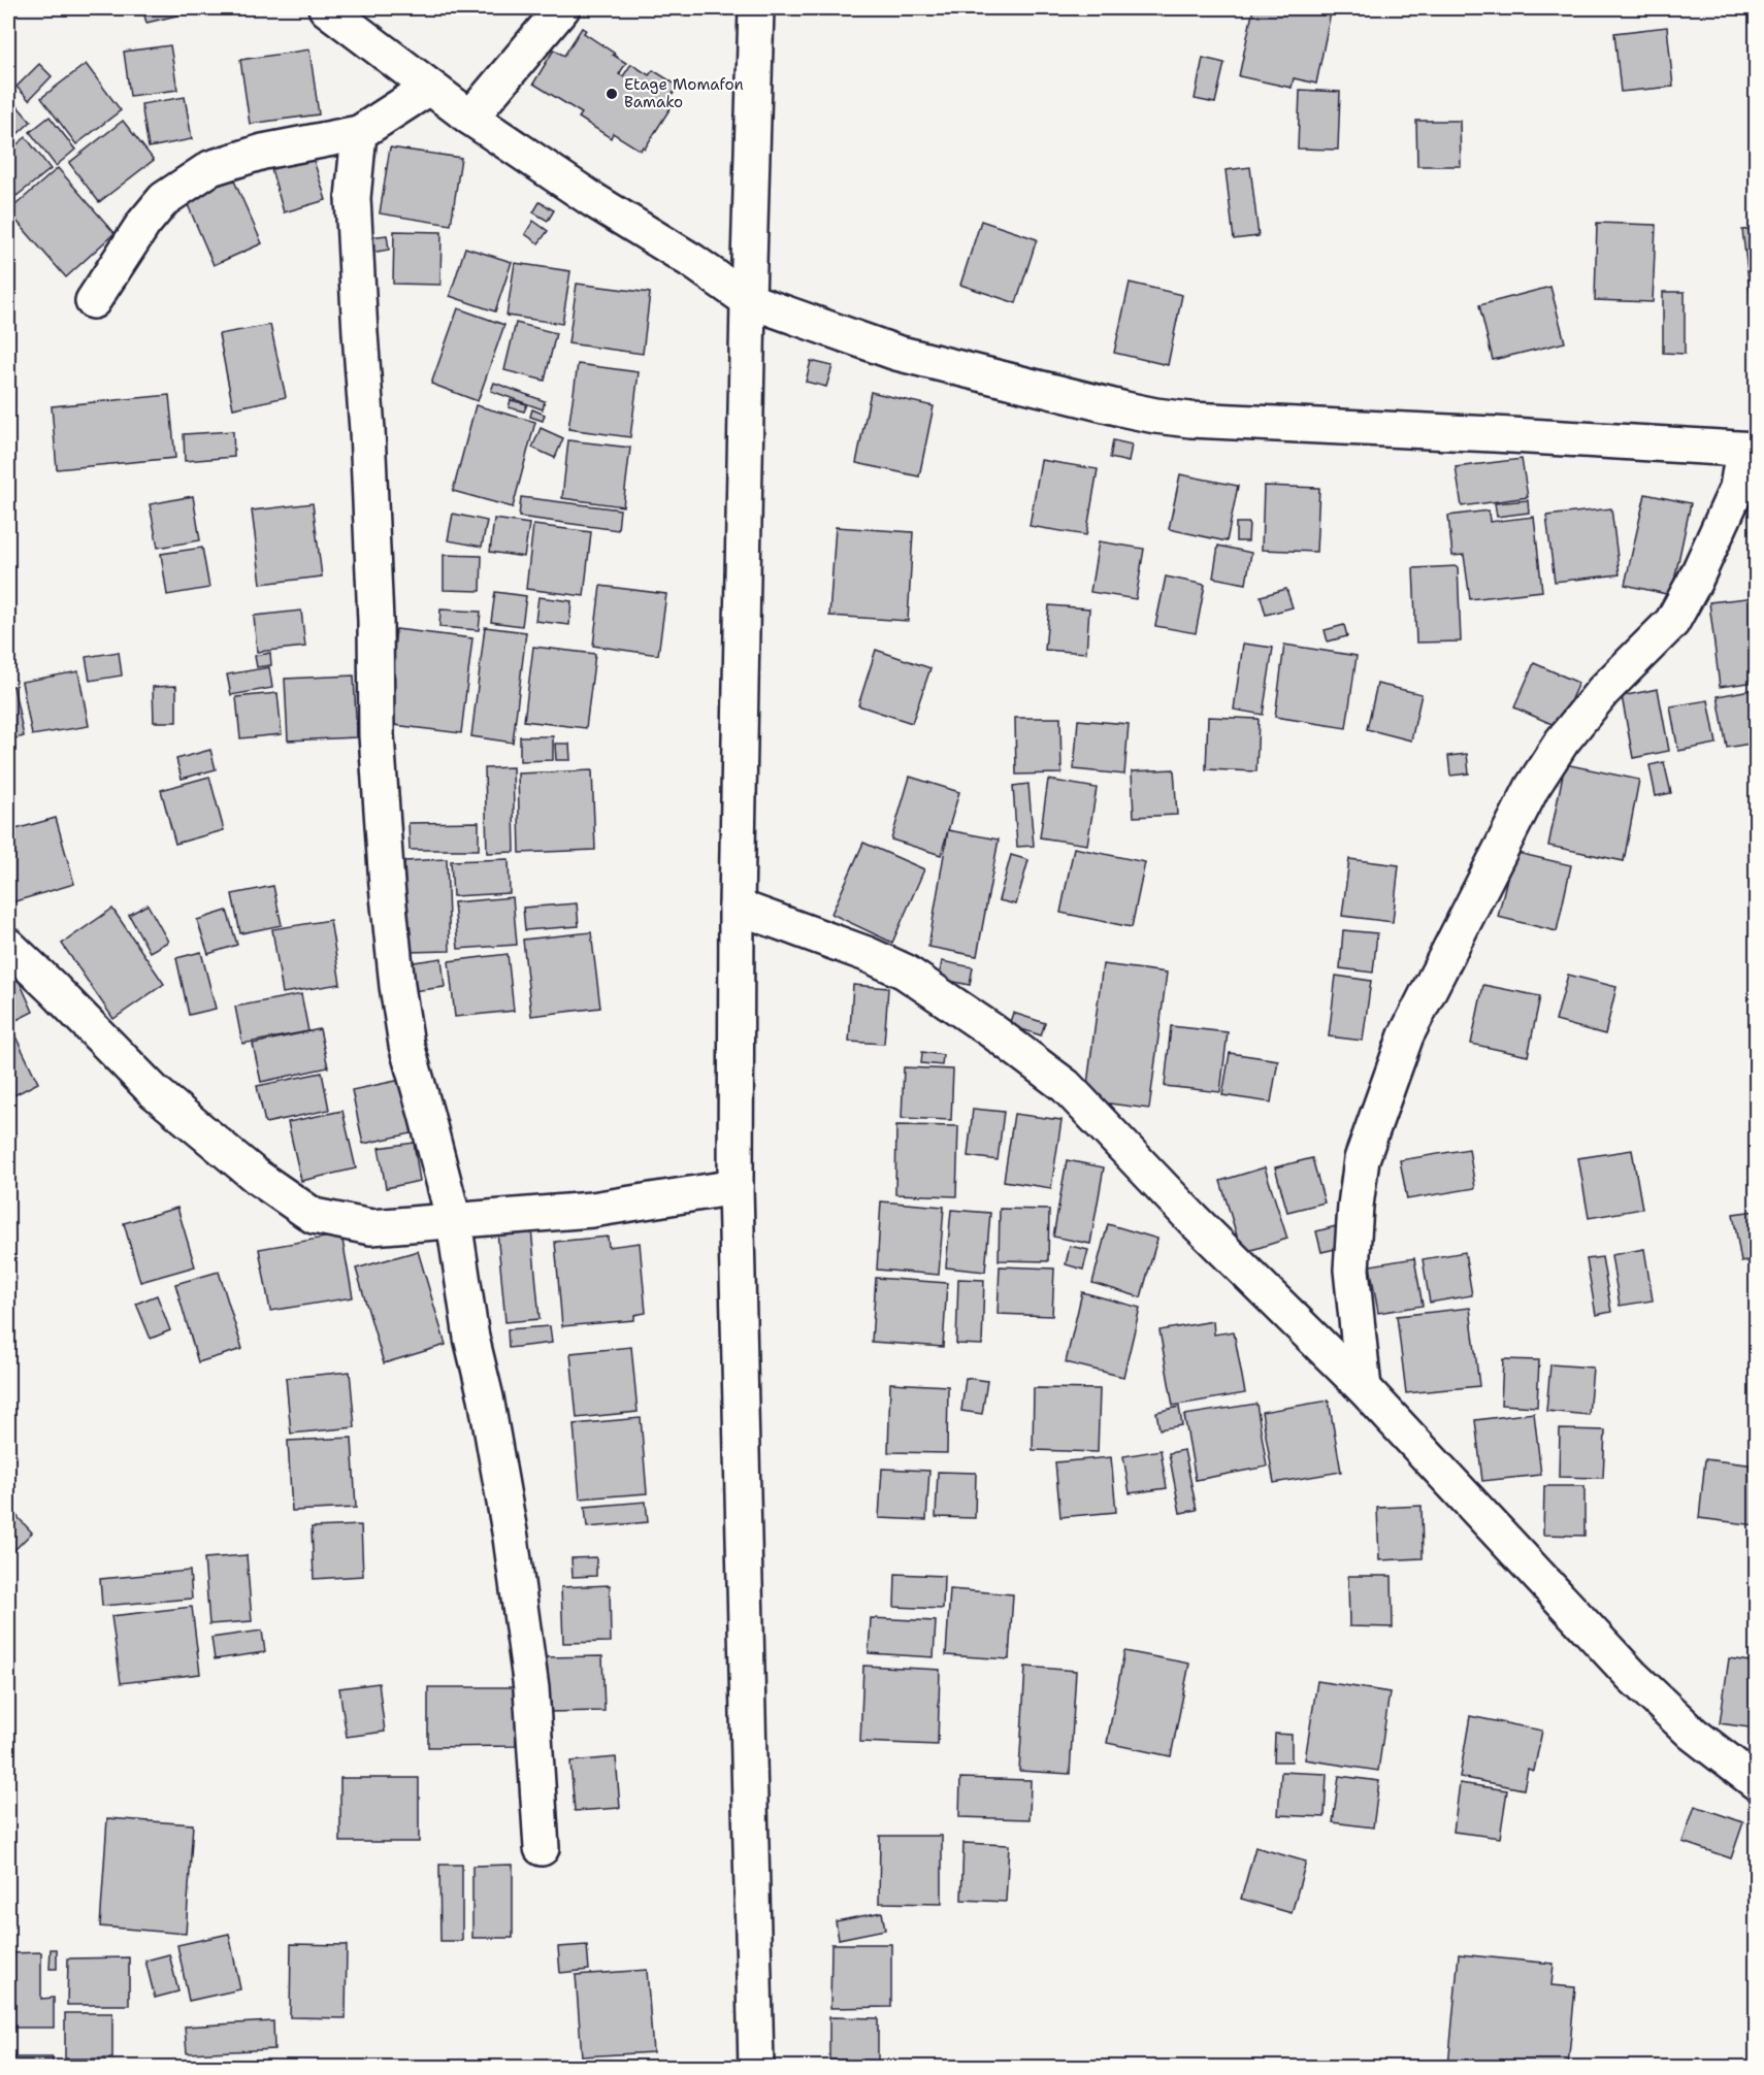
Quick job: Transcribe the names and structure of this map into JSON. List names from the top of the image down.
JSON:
{
  "places": ["Etage Momafon Bamako"]
}
